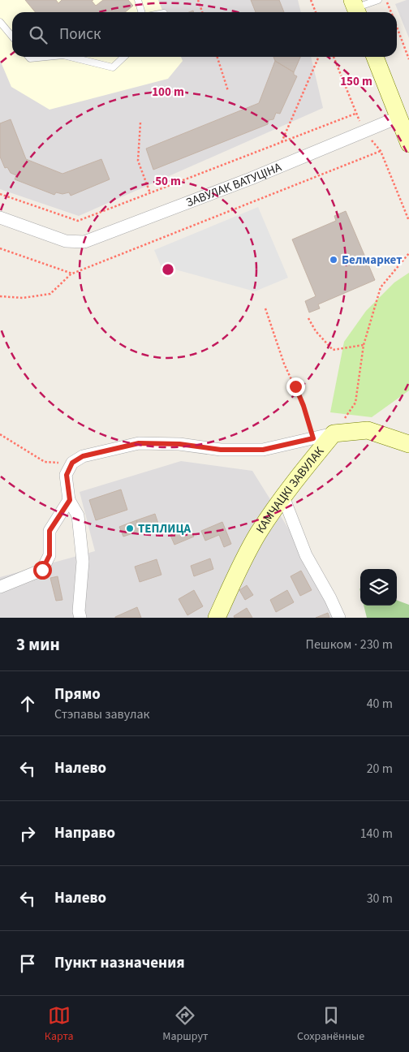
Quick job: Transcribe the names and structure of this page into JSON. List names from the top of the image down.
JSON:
{
  "streets": {
    "main road": ["КАМЧАЦКІ ЗАВУЛАК"],
    "street": ["ЗАВУЛАК ВАТУЦІНА"]
  },
  "places": ["Белмаркет", "ТЕПЛИЦА"],
  "page": {
    "search": "Поиск",
    "heading": ["3 мин", "Пешком · 230 m"],
    "list": [
      ["Прямо", "Стэпавы завулак", "40 m"],
      ["Налево", "20 m"],
      ["Направо", "140 m"],
      ["Налево", "30 m"],
      "Пункт назначения"
    ],
    "nav": ["Карта", "Маршрут", "Сохранённые"]
  },
  "rings": ["150 m", "100 m", "50 m"]
}
